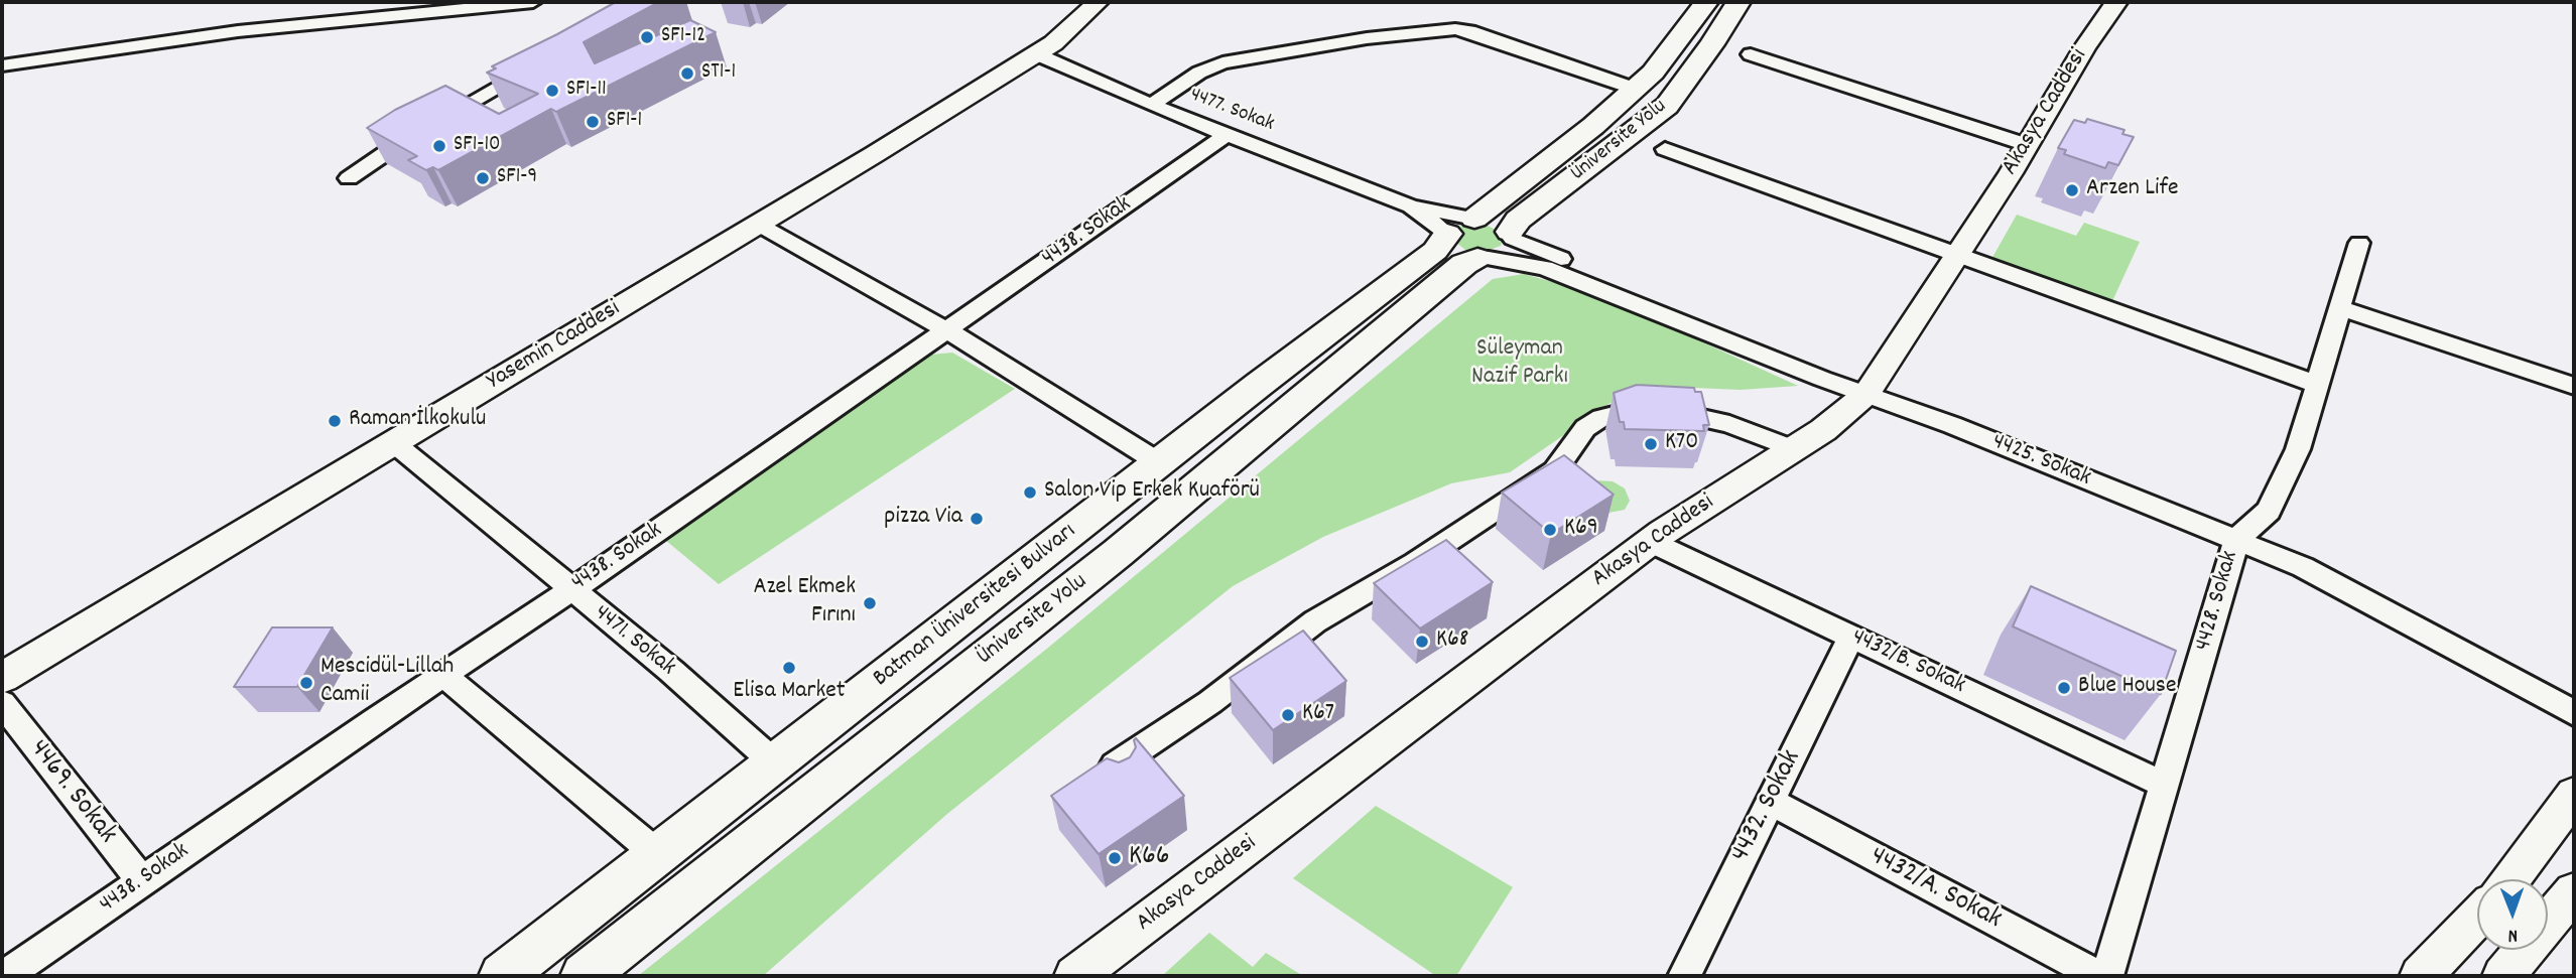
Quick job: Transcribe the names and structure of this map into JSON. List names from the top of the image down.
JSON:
{
  "streets": {
    "main road": ["Üniversite Yolu", "Batman Üniversitesi Bulvarı"],
    "street": [
      "4477. Sokak",
      "Akasya Caddesi",
      "4438. Sokak",
      "Yasemin Caddesi",
      "4425. Sokak",
      "4428. Sokak",
      "4471. Sokak",
      "4432/B. Sokak",
      "4469. Sokak",
      "4432. Sokak",
      "4432/A. Sokak"
    ]
  },
  "crossings": [
    ["4477. Sokak", "4438. Sokak"],
    ["4477. Sokak", "Yasemin Caddesi"],
    ["Akasya Caddesi", "4425. Sokak"],
    ["Akasya Caddesi", "4432/B. Sokak"],
    ["Üniversite Yolu", "4425. Sokak"],
    ["4438. Sokak", "4471. Sokak"],
    ["4438. Sokak", "4469. Sokak"],
    ["Yasemin Caddesi", "4471. Sokak"],
    ["4425. Sokak", "4428. Sokak"],
    ["4428. Sokak", "4432/B. Sokak"],
    ["Batman Üniversitesi Bulvarı", "4471. Sokak"],
    ["4432/B. Sokak", "4432. Sokak"],
    ["4432. Sokak", "4432/A. Sokak"]
  ],
  "parks": ["Süleyman Nazif Parkı"],
  "places": [
    "SF1-12",
    "ST1-1",
    "SF1-11",
    "SF1-1",
    "SF1-10",
    "SF1-9",
    "Arzen Life",
    "Raman İlkokulu",
    "K70",
    "Salon Vip Erkek Kuaförü",
    "pizza Via",
    "K69",
    "Azel Ekmek Fırını",
    "K68",
    "Elisa Market",
    "Mescidül-Lillah Camii",
    "Blue House",
    "K67",
    "K66"
  ],
  "north": "bottom"
}
